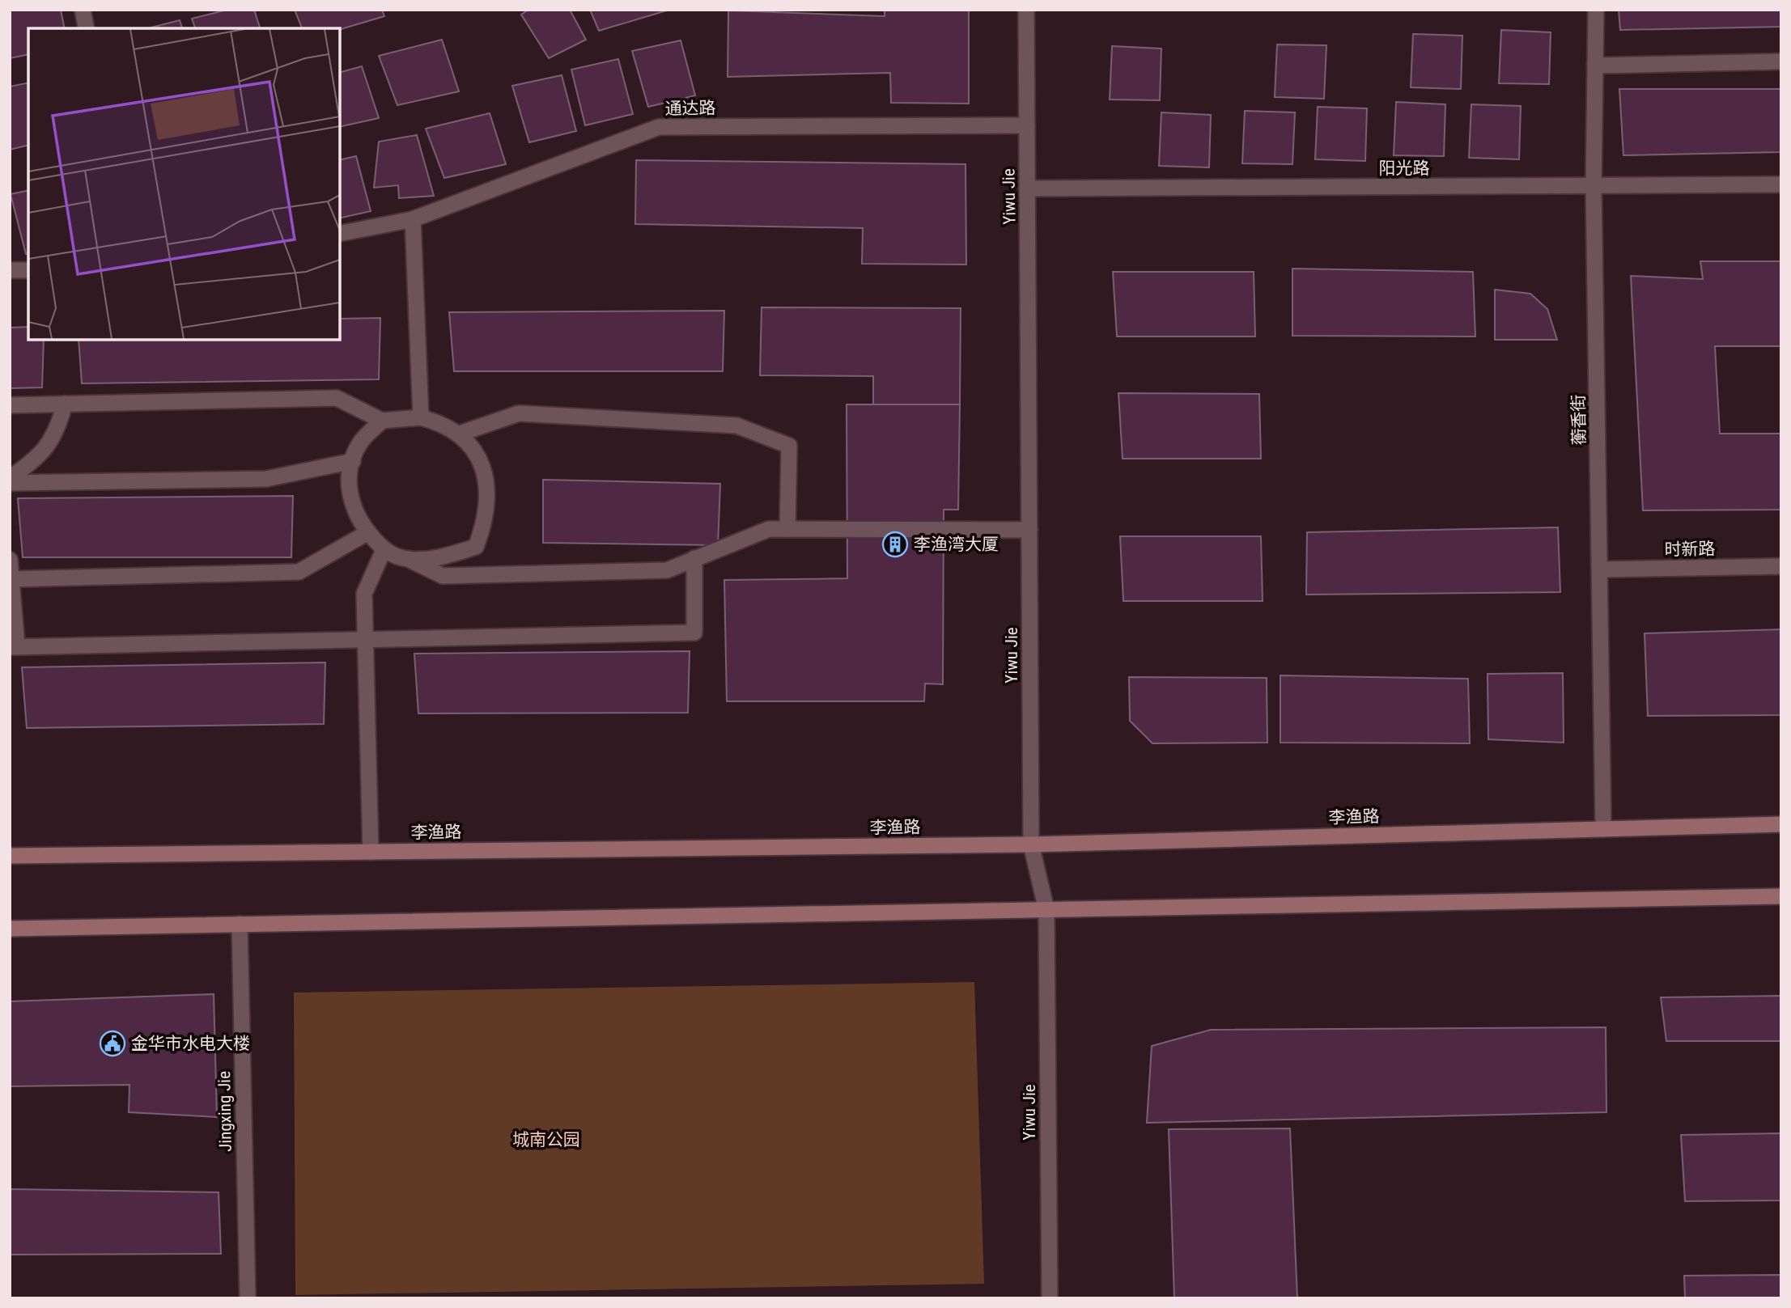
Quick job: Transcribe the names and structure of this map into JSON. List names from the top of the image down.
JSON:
{
  "streets": {
    "main road": ["李渔路"],
    "street": [
      "通达路",
      "阳光路",
      "Yiwu Jie",
      "蘅香街",
      "时新路",
      "Jingxing Jie"
    ]
  },
  "crossings": [
    ["通达路", "Yiwu Jie"],
    ["阳光路", "Yiwu Jie"],
    ["阳光路", "蘅香街"],
    ["Yiwu Jie", "李渔路"],
    ["蘅香街", "时新路"],
    ["蘅香街", "李渔路"]
  ],
  "parks": ["城南公园"],
  "places": {
    "building": ["李渔湾大厦"],
    "public building": ["金华市水电大楼"]
  }
}
